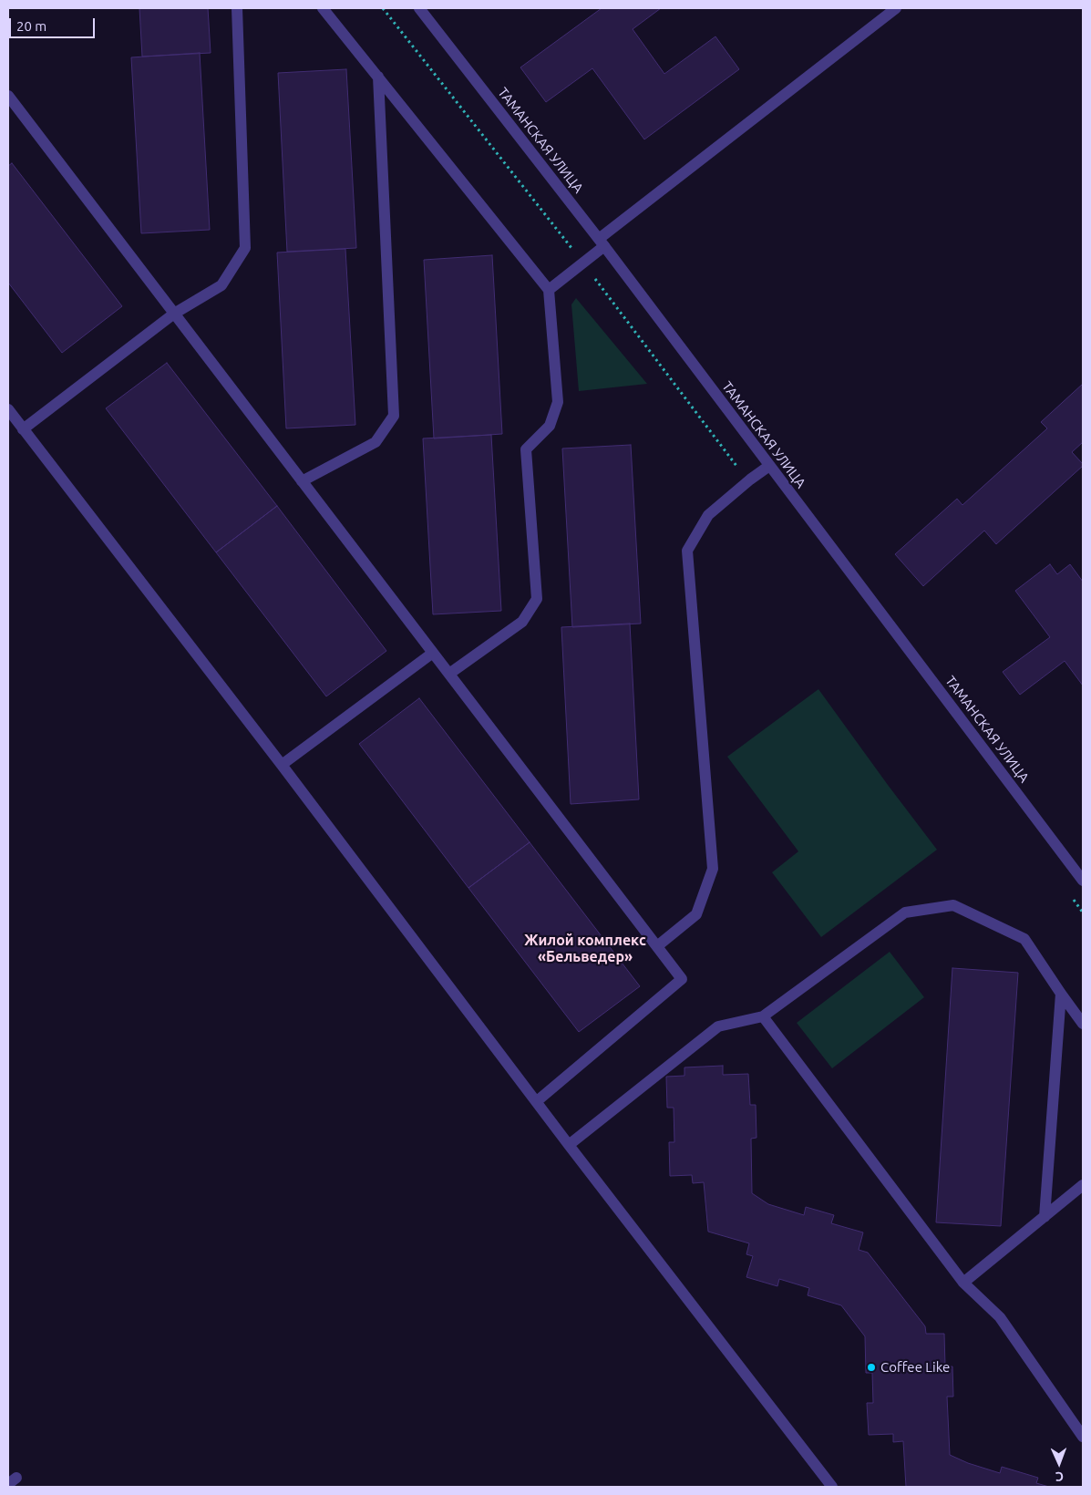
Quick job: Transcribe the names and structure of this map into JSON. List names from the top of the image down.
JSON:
{
  "streets": {
    "street": ["ТАМАНСКАЯ УЛИЦА"]
  },
  "districts": ["Жилой комплекс «Бельведер»"],
  "places": ["Coffee Like"],
  "scale_bar": "20 m",
  "north": "bottom"
}
